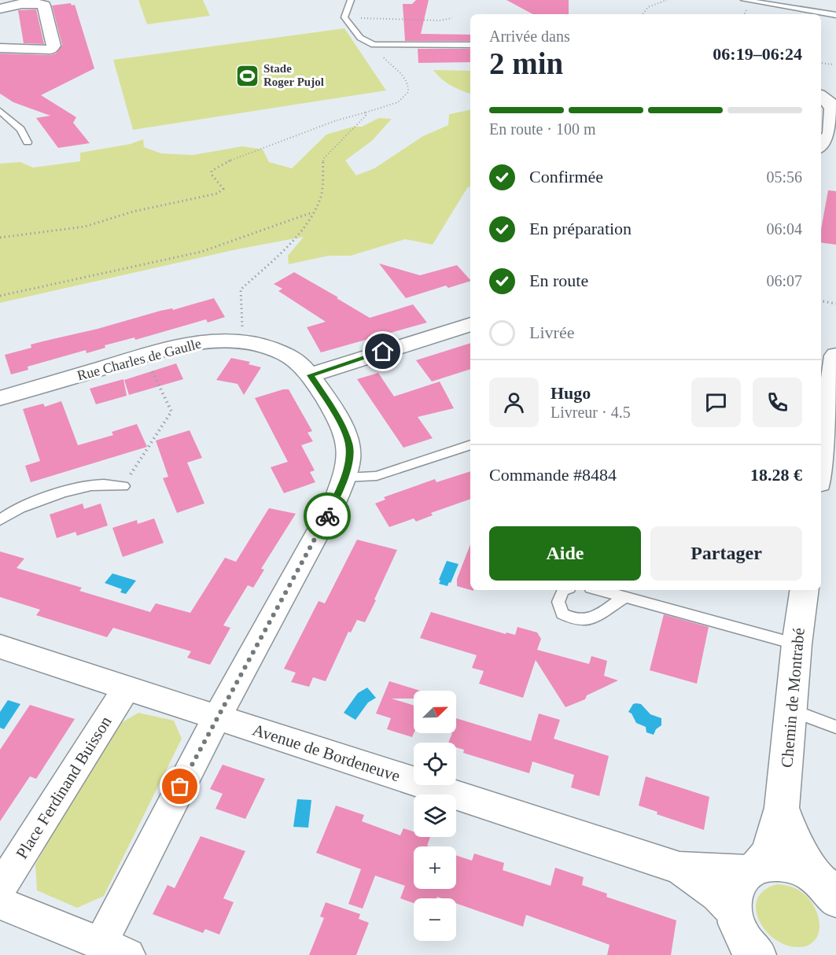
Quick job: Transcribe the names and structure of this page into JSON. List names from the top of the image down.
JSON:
{
  "streets": {
    "street": [
      "Rue Charles de Gaulle",
      "Chemin de Montrabé",
      "Avenue de Bordeneuve",
      "Place Ferdinand Buisson"
    ]
  },
  "crossings": [
    ["Rue Charles de Gaulle", "Avenue de Bordeneuve"],
    ["Chemin de Montrabé", "Avenue de Bordeneuve"],
    ["Avenue de Bordeneuve", "Place Ferdinand Buisson"]
  ],
  "places": {
    "sports": ["Stade Roger Pujol"]
  },
  "north": "top right",
  "page": {
    "heading": ["2 min", "Arrivée dans", "06:19–06:24"],
    "panel": [
      "Hugo",
      "Livreur · 4.5",
      "Commande #8484",
      "18.28 €"
    ],
    "bar": "En route · 100 m",
    "list": [
      ["Confirmée", "05:56"],
      ["En préparation", "06:04"],
      ["En route", "06:07"],
      "Livrée"
    ],
    "buttons": ["Aide", "Partager"],
    "map_buttons": ["+", "−"]
  }
}
